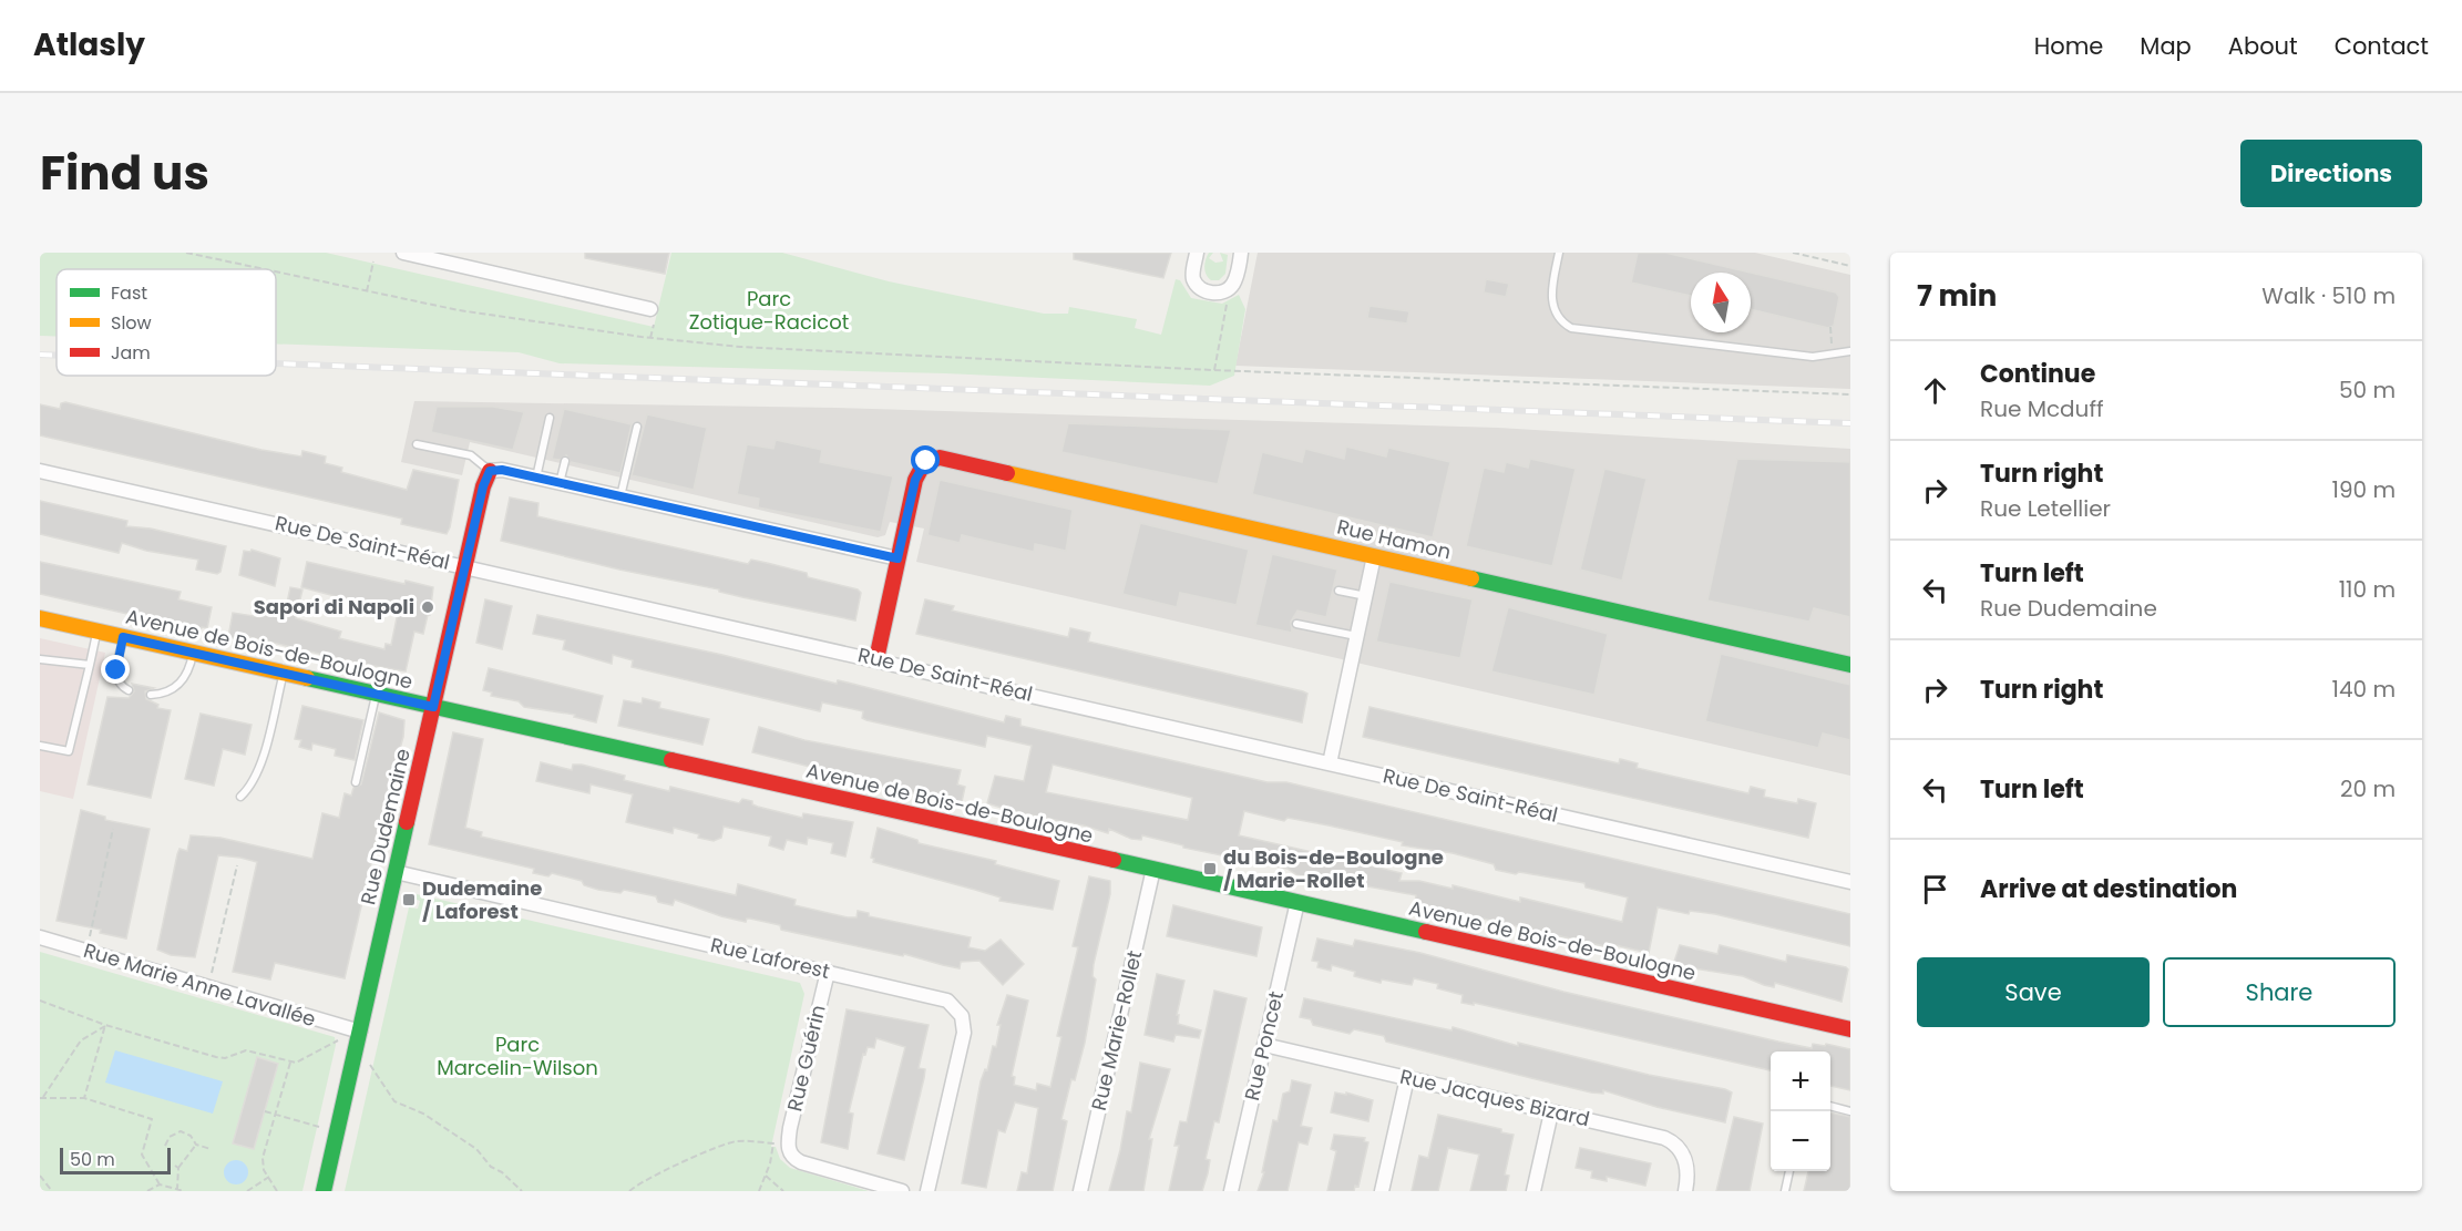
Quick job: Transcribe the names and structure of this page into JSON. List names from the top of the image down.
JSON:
{
  "streets": {
    "street": [
      "Rue Hamon",
      "Rue De Saint-Réal",
      "Avenue de Bois-de-Boulogne",
      "Rue Dudemaine",
      "Rue Laforest",
      "Rue Marie Anne Lavallée",
      "Rue Marie-Rollet",
      "Rue Poncet",
      "Rue Guérin",
      "Rue Jacques Bizard"
    ]
  },
  "crossings": [
    ["Rue De Saint-Réal", "Rue Dudemaine"],
    ["Avenue de Bois-de-Boulogne", "Rue Dudemaine"],
    ["Avenue de Bois-de-Boulogne", "Rue Marie-Rollet"],
    ["Avenue de Bois-de-Boulogne", "Rue Poncet"],
    ["Rue Dudemaine", "Rue Laforest"],
    ["Rue Dudemaine", "Rue Marie Anne Lavallée"],
    ["Rue Laforest", "Rue Guérin"],
    ["Rue Poncet", "Rue Jacques Bizard"]
  ],
  "parks": ["Parc Zotique-Racicot", "Parc Marcelin-Wilson"],
  "places": {
    "other": ["Sapori di Napoli"],
    "transit": ["du Bois-de-Boulogne / Marie-Rollet", "Dudemaine / Laforest"]
  },
  "legend": ["Fast", "Slow", "Jam"],
  "scale_bar": "50 m",
  "north": "top",
  "page": {
    "header": "Atlasly",
    "nav": [
      "Home",
      "Map",
      "About",
      "Contact"
    ],
    "title": "Find us",
    "buttons": [
      "Directions",
      ["Save", "Share"]
    ],
    "heading": ["7 min", "Walk · 510 m"],
    "list": [
      ["Continue", "Rue Mcduff", "50 m"],
      ["Turn right", "Rue Letellier", "190 m"],
      ["Turn left", "Rue Dudemaine", "110 m"],
      ["Turn right", "140 m"],
      ["Turn left", "20 m"],
      "Arrive at destination"
    ],
    "map_buttons": ["+", "−"],
    "scale": "50 m"
  }
}
